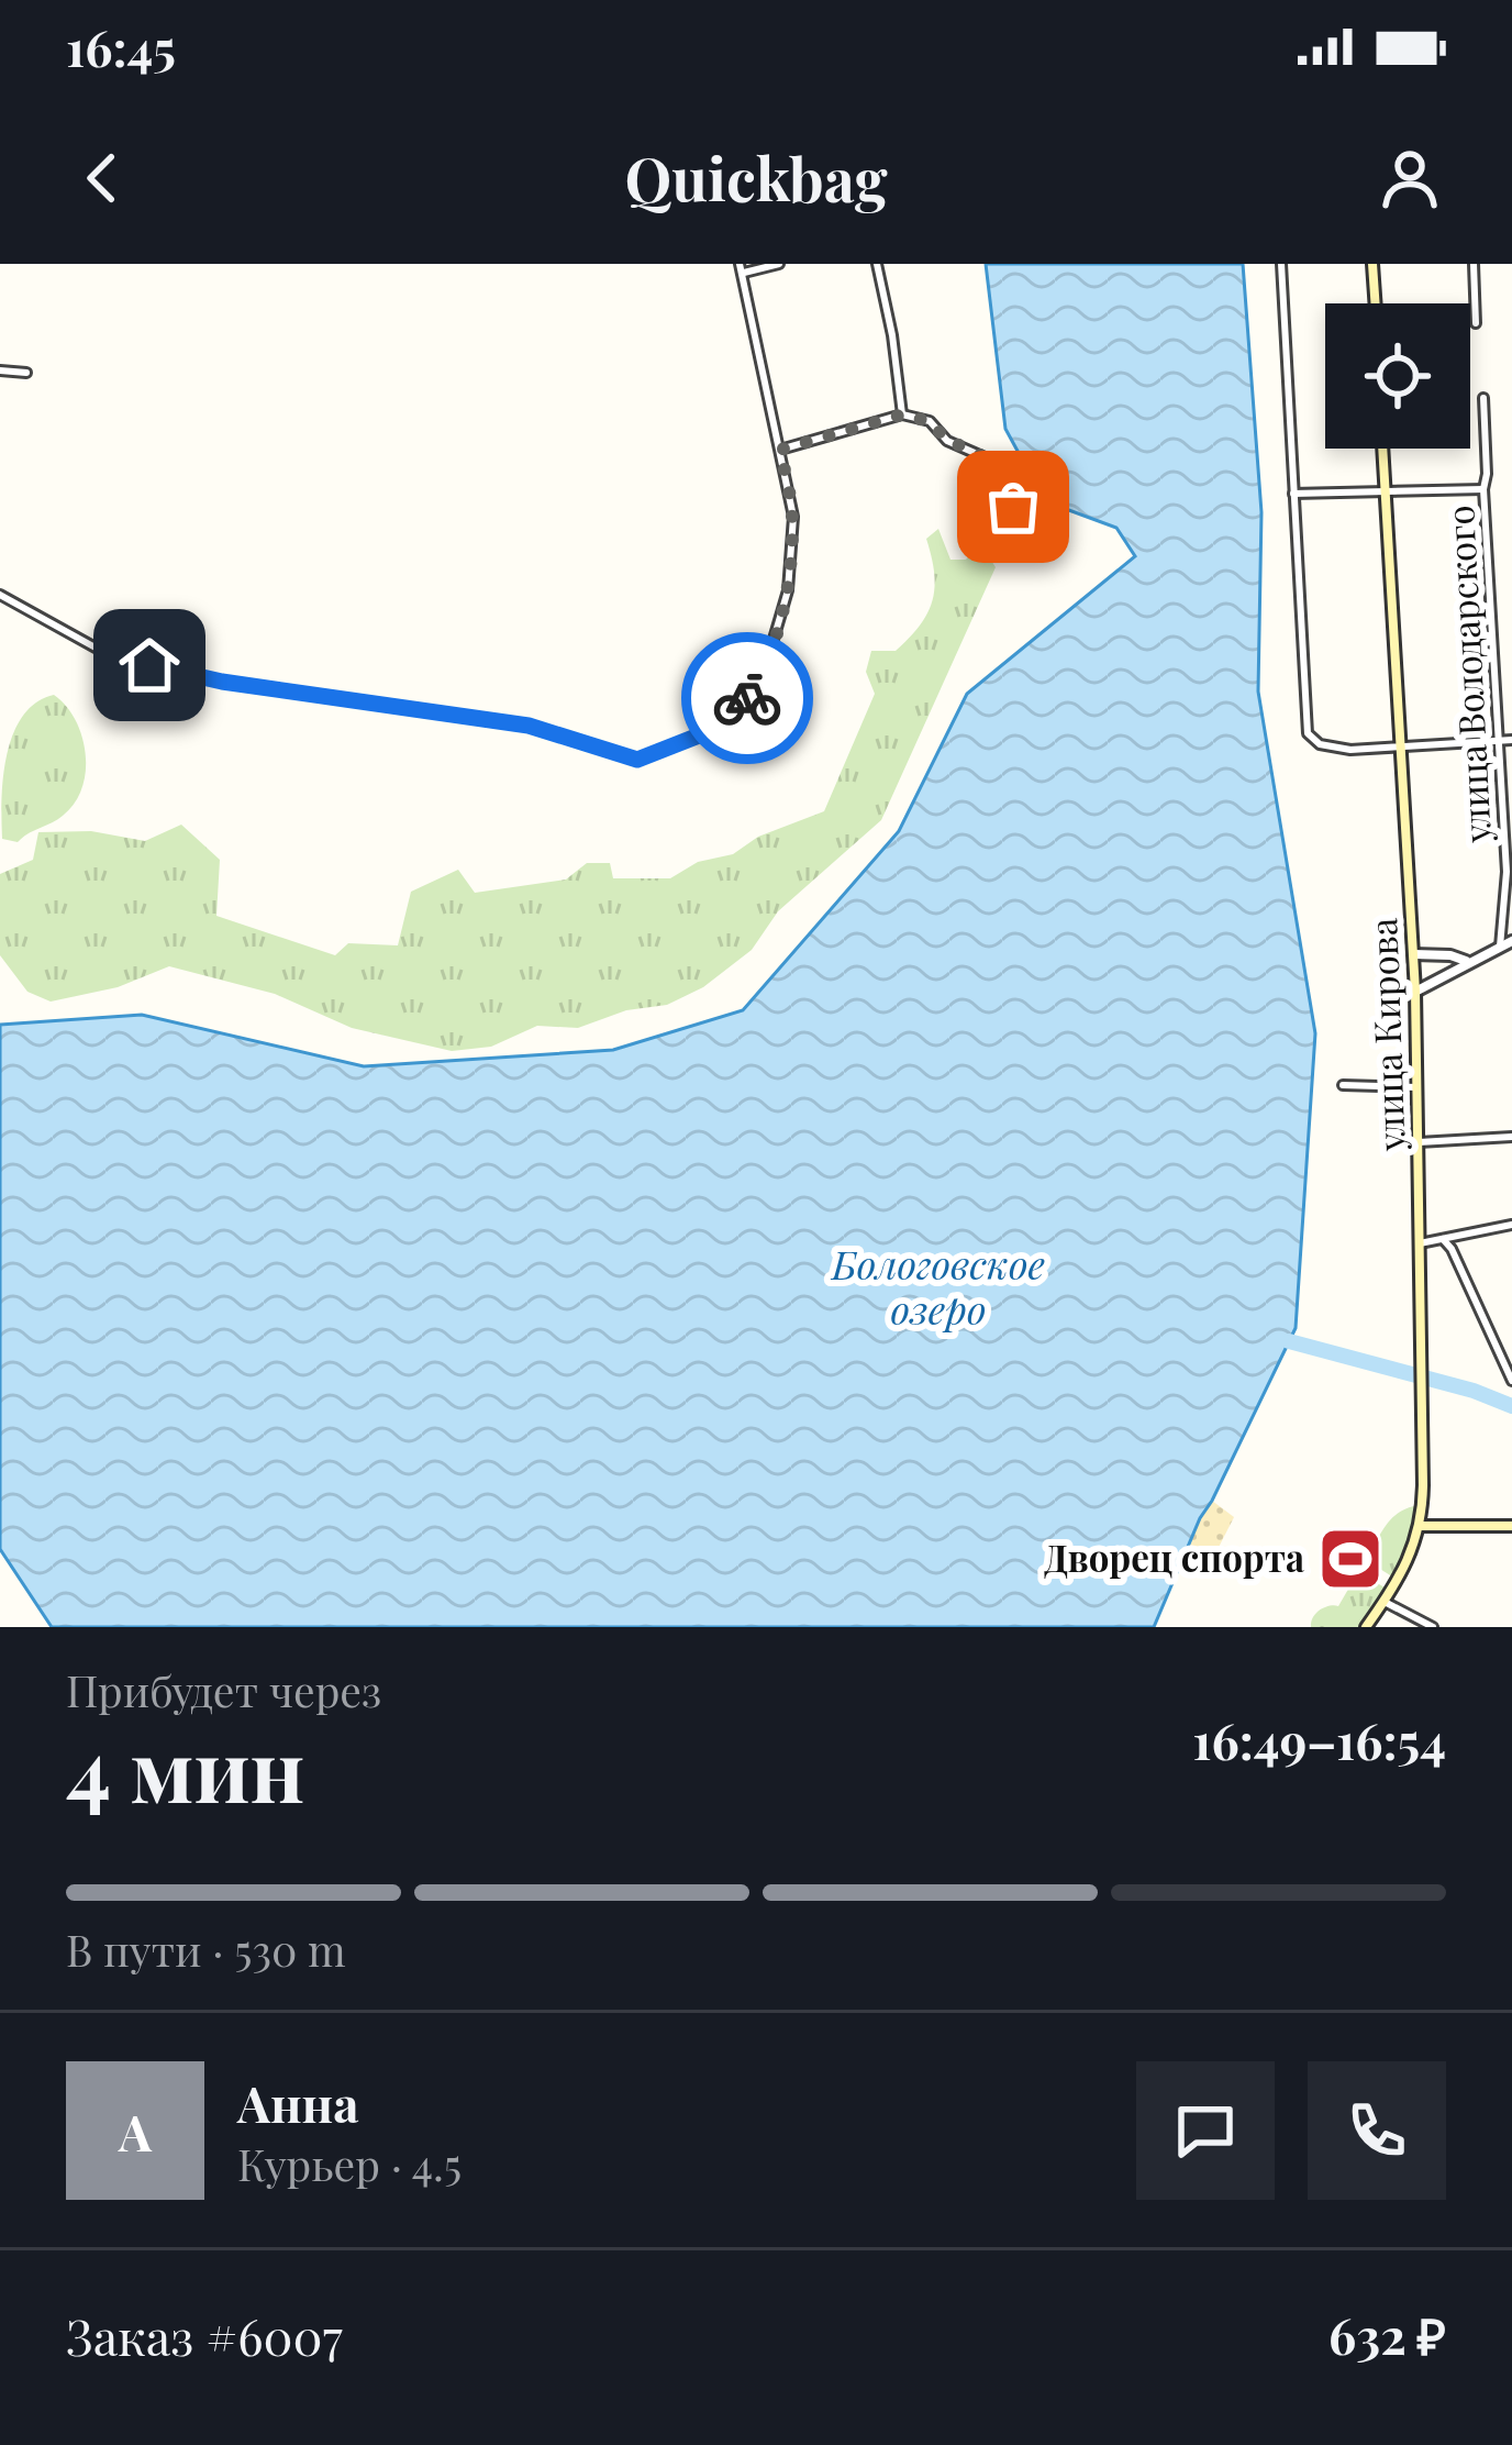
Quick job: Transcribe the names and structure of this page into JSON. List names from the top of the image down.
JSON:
{
  "streets": {
    "main road": ["улица Кирова"],
    "street": ["улица Володарского"]
  },
  "water": ["Бологовское озеро"],
  "places": {
    "sports": ["Дворец спорта"]
  },
  "page": {
    "status": "16:45",
    "header": "Quickbag",
    "heading": ["4 мин", "Прибудет через", "16:49–16:54"],
    "panel": [
      "Анна",
      "Курьер · 4.5",
      "Заказ #6007",
      "632 ₽"
    ],
    "bar": "В пути · 530 m",
    "round": "А"
  }
}
